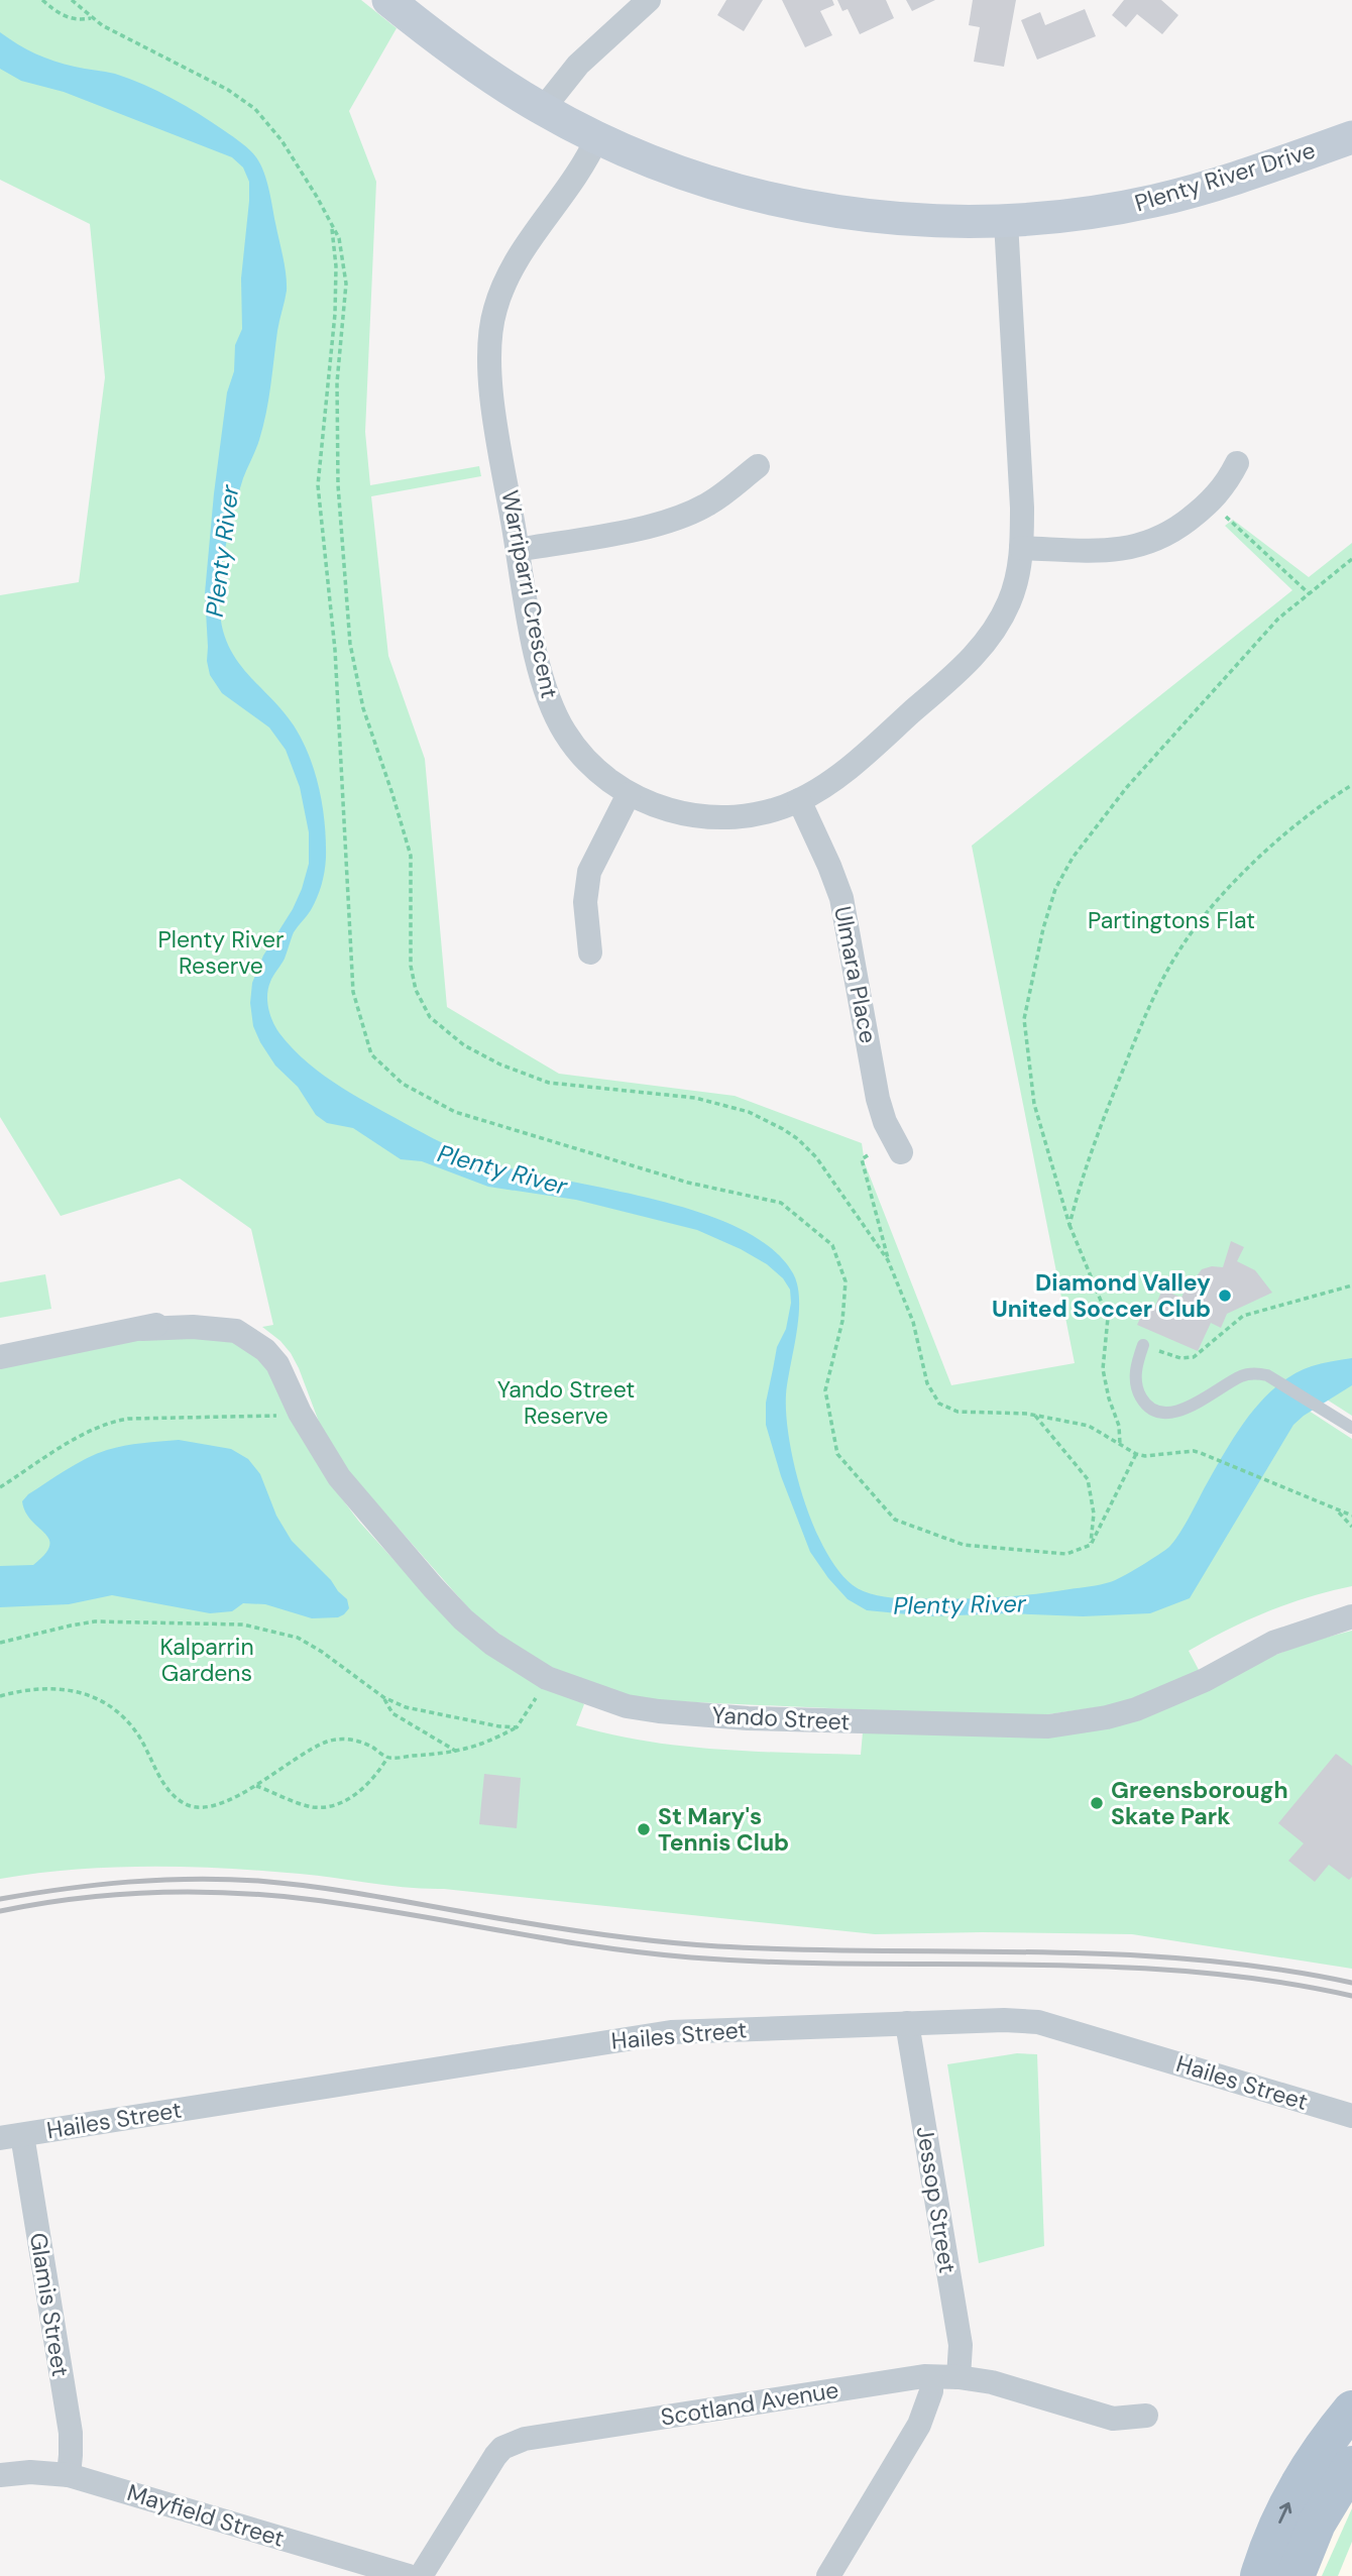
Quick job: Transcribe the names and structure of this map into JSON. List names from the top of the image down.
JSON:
{
  "streets": {
    "street": [
      "Plenty River Drive",
      "Warriparri Crescent",
      "Ulmara Place",
      "Yando Street",
      "Hailes Street",
      "Jessop Street",
      "Glamis Street",
      "Scotland Avenue",
      "Mayfield Street"
    ]
  },
  "crossings": [
    ["Plenty River Drive", "Warriparri Crescent"],
    ["Warriparri Crescent", "Ulmara Place"],
    ["Hailes Street", "Jessop Street"],
    ["Hailes Street", "Glamis Street"],
    ["Jessop Street", "Scotland Avenue"],
    ["Glamis Street", "Mayfield Street"]
  ],
  "water": ["Plenty River"],
  "parks": [
    "Partingtons Flat",
    "Plenty River Reserve",
    "Yando Street Reserve",
    "Kalparrin Gardens"
  ],
  "places": ["Diamond Valley United Soccer Club", "Greensborough Skate Park", "St Mary's Tennis Club"]
}
